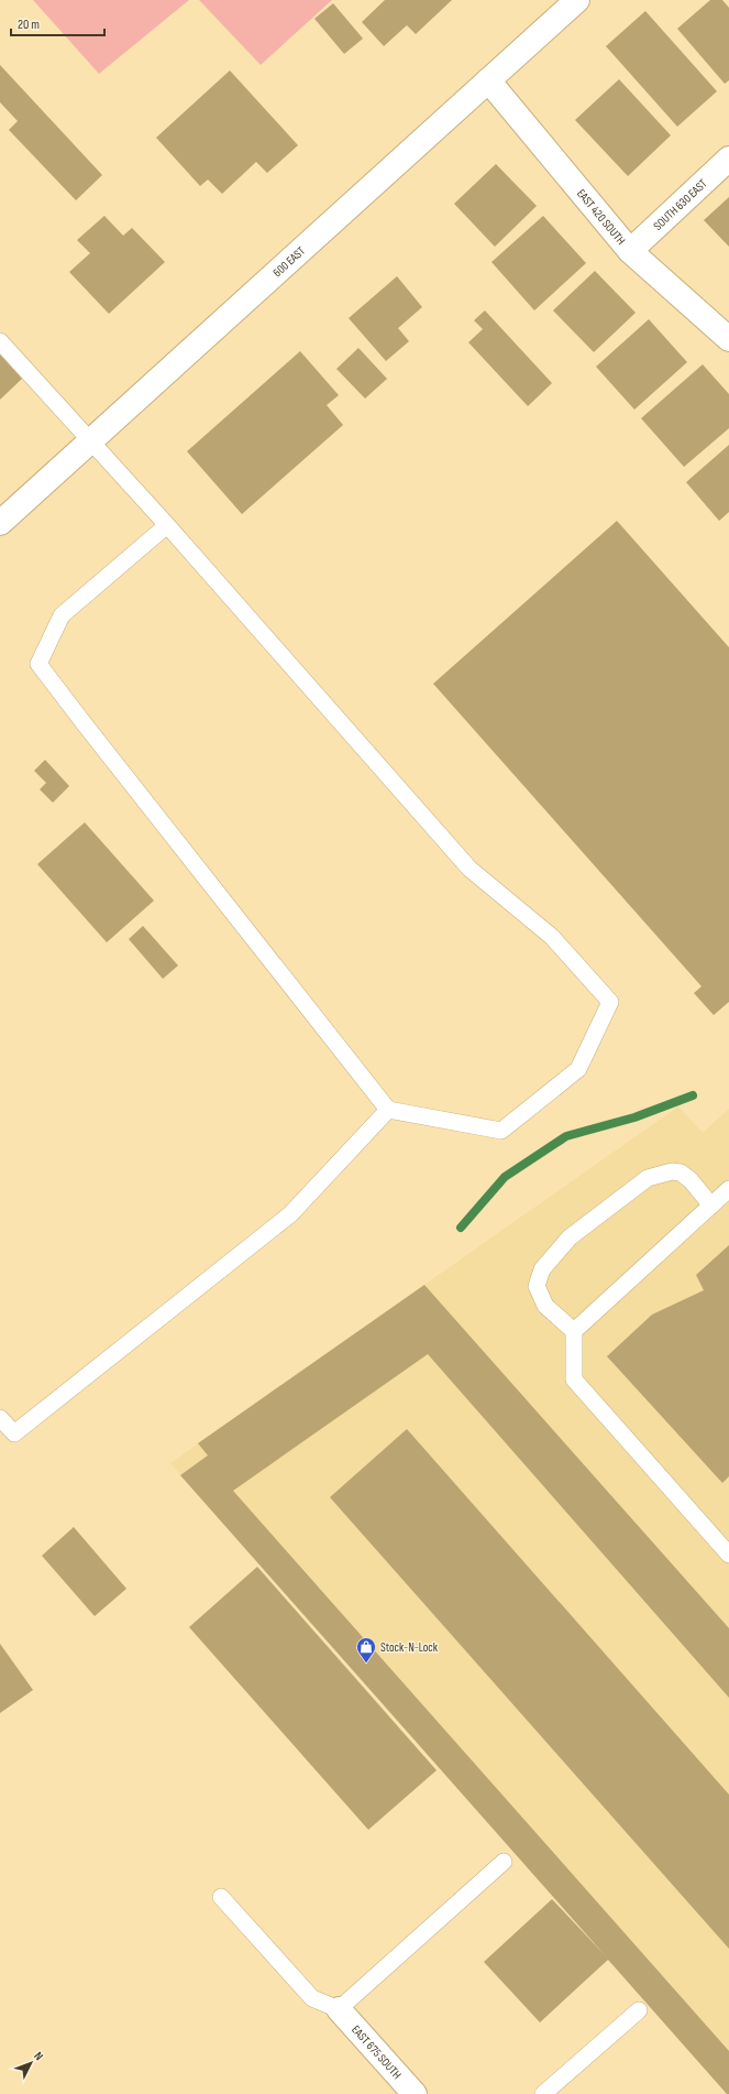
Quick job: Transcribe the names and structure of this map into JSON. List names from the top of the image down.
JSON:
{
  "streets": {
    "street": [
      "SOUTH 630 EAST",
      "EAST 420 SOUTH",
      "600 EAST",
      "EAST 675 SOUTH"
    ]
  },
  "crossings": [
    ["SOUTH 630 EAST", "EAST 420 SOUTH"],
    ["EAST 420 SOUTH", "600 EAST"]
  ],
  "places": {
    "shop": ["Stock-N-Lock"]
  },
  "scale_bar": "20 m",
  "north": "top right"
}
